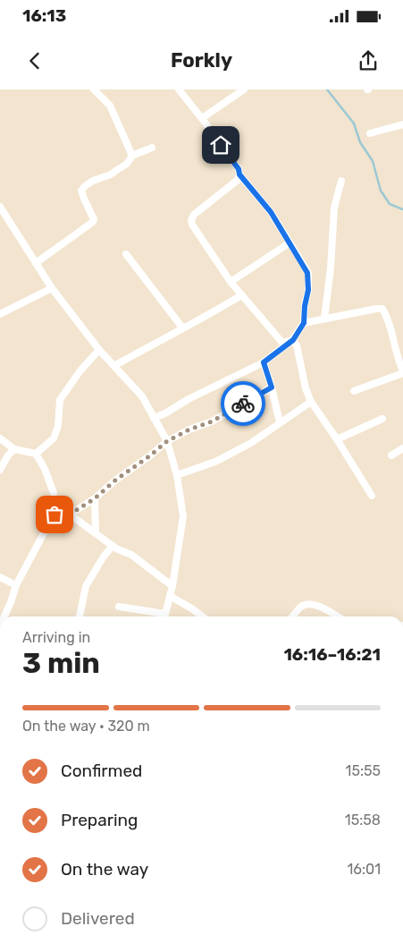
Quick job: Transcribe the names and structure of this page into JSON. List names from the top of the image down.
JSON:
{
  "page": {
    "status": "16:13",
    "header": "Forkly",
    "heading": ["3 min", "Arriving in", "16:16–16:21"],
    "bar": "On the way · 320 m",
    "list": [
      ["Confirmed", "15:55"],
      ["Preparing", "15:58"],
      ["On the way", "16:01"],
      "Delivered"
    ]
  }
}
